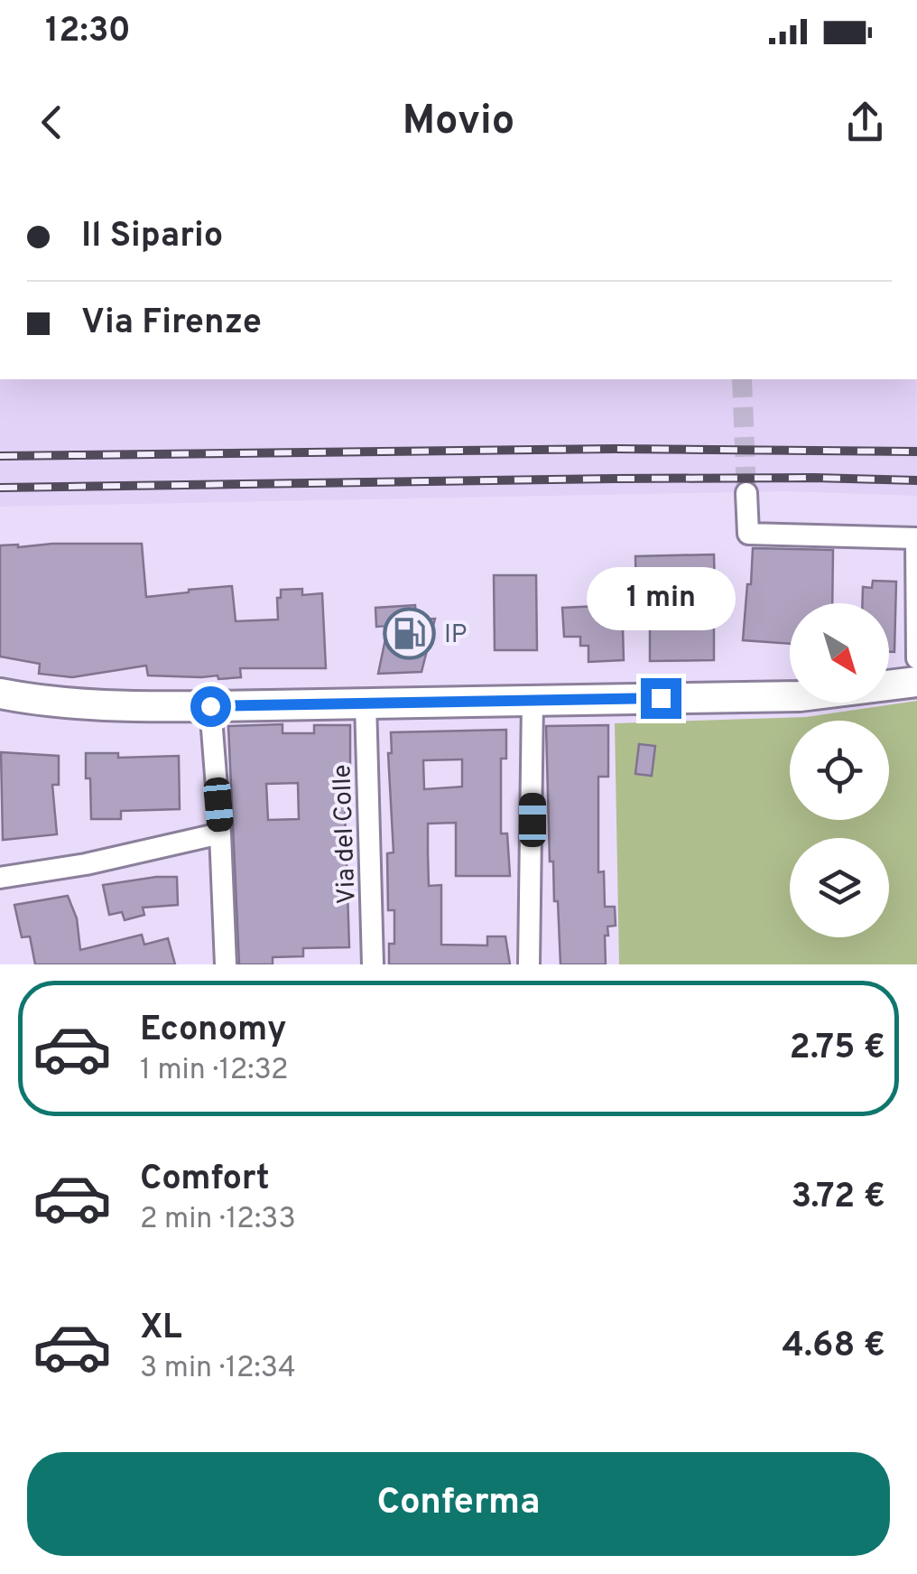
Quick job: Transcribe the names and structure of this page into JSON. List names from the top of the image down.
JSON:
{
  "streets": {
    "street": ["Via del Colle"]
  },
  "places": {
    "fuel station": ["IP"]
  },
  "north": "bottom right",
  "page": {
    "status": "12:30",
    "header": "Movio",
    "banner": ["Il Sipario", "Via Firenze"],
    "bubble": "1 min",
    "list": [
      {
        "name": "Economy",
        "note": "1 min · 12:32",
        "value": "2.75 €"
      },
      {
        "name": "Comfort",
        "note": "2 min · 12:33",
        "value": "3.72 €"
      },
      {
        "name": "XL",
        "note": "3 min · 12:34",
        "value": "4.68 €"
      }
    ],
    "buttons": "Conferma"
  }
}
